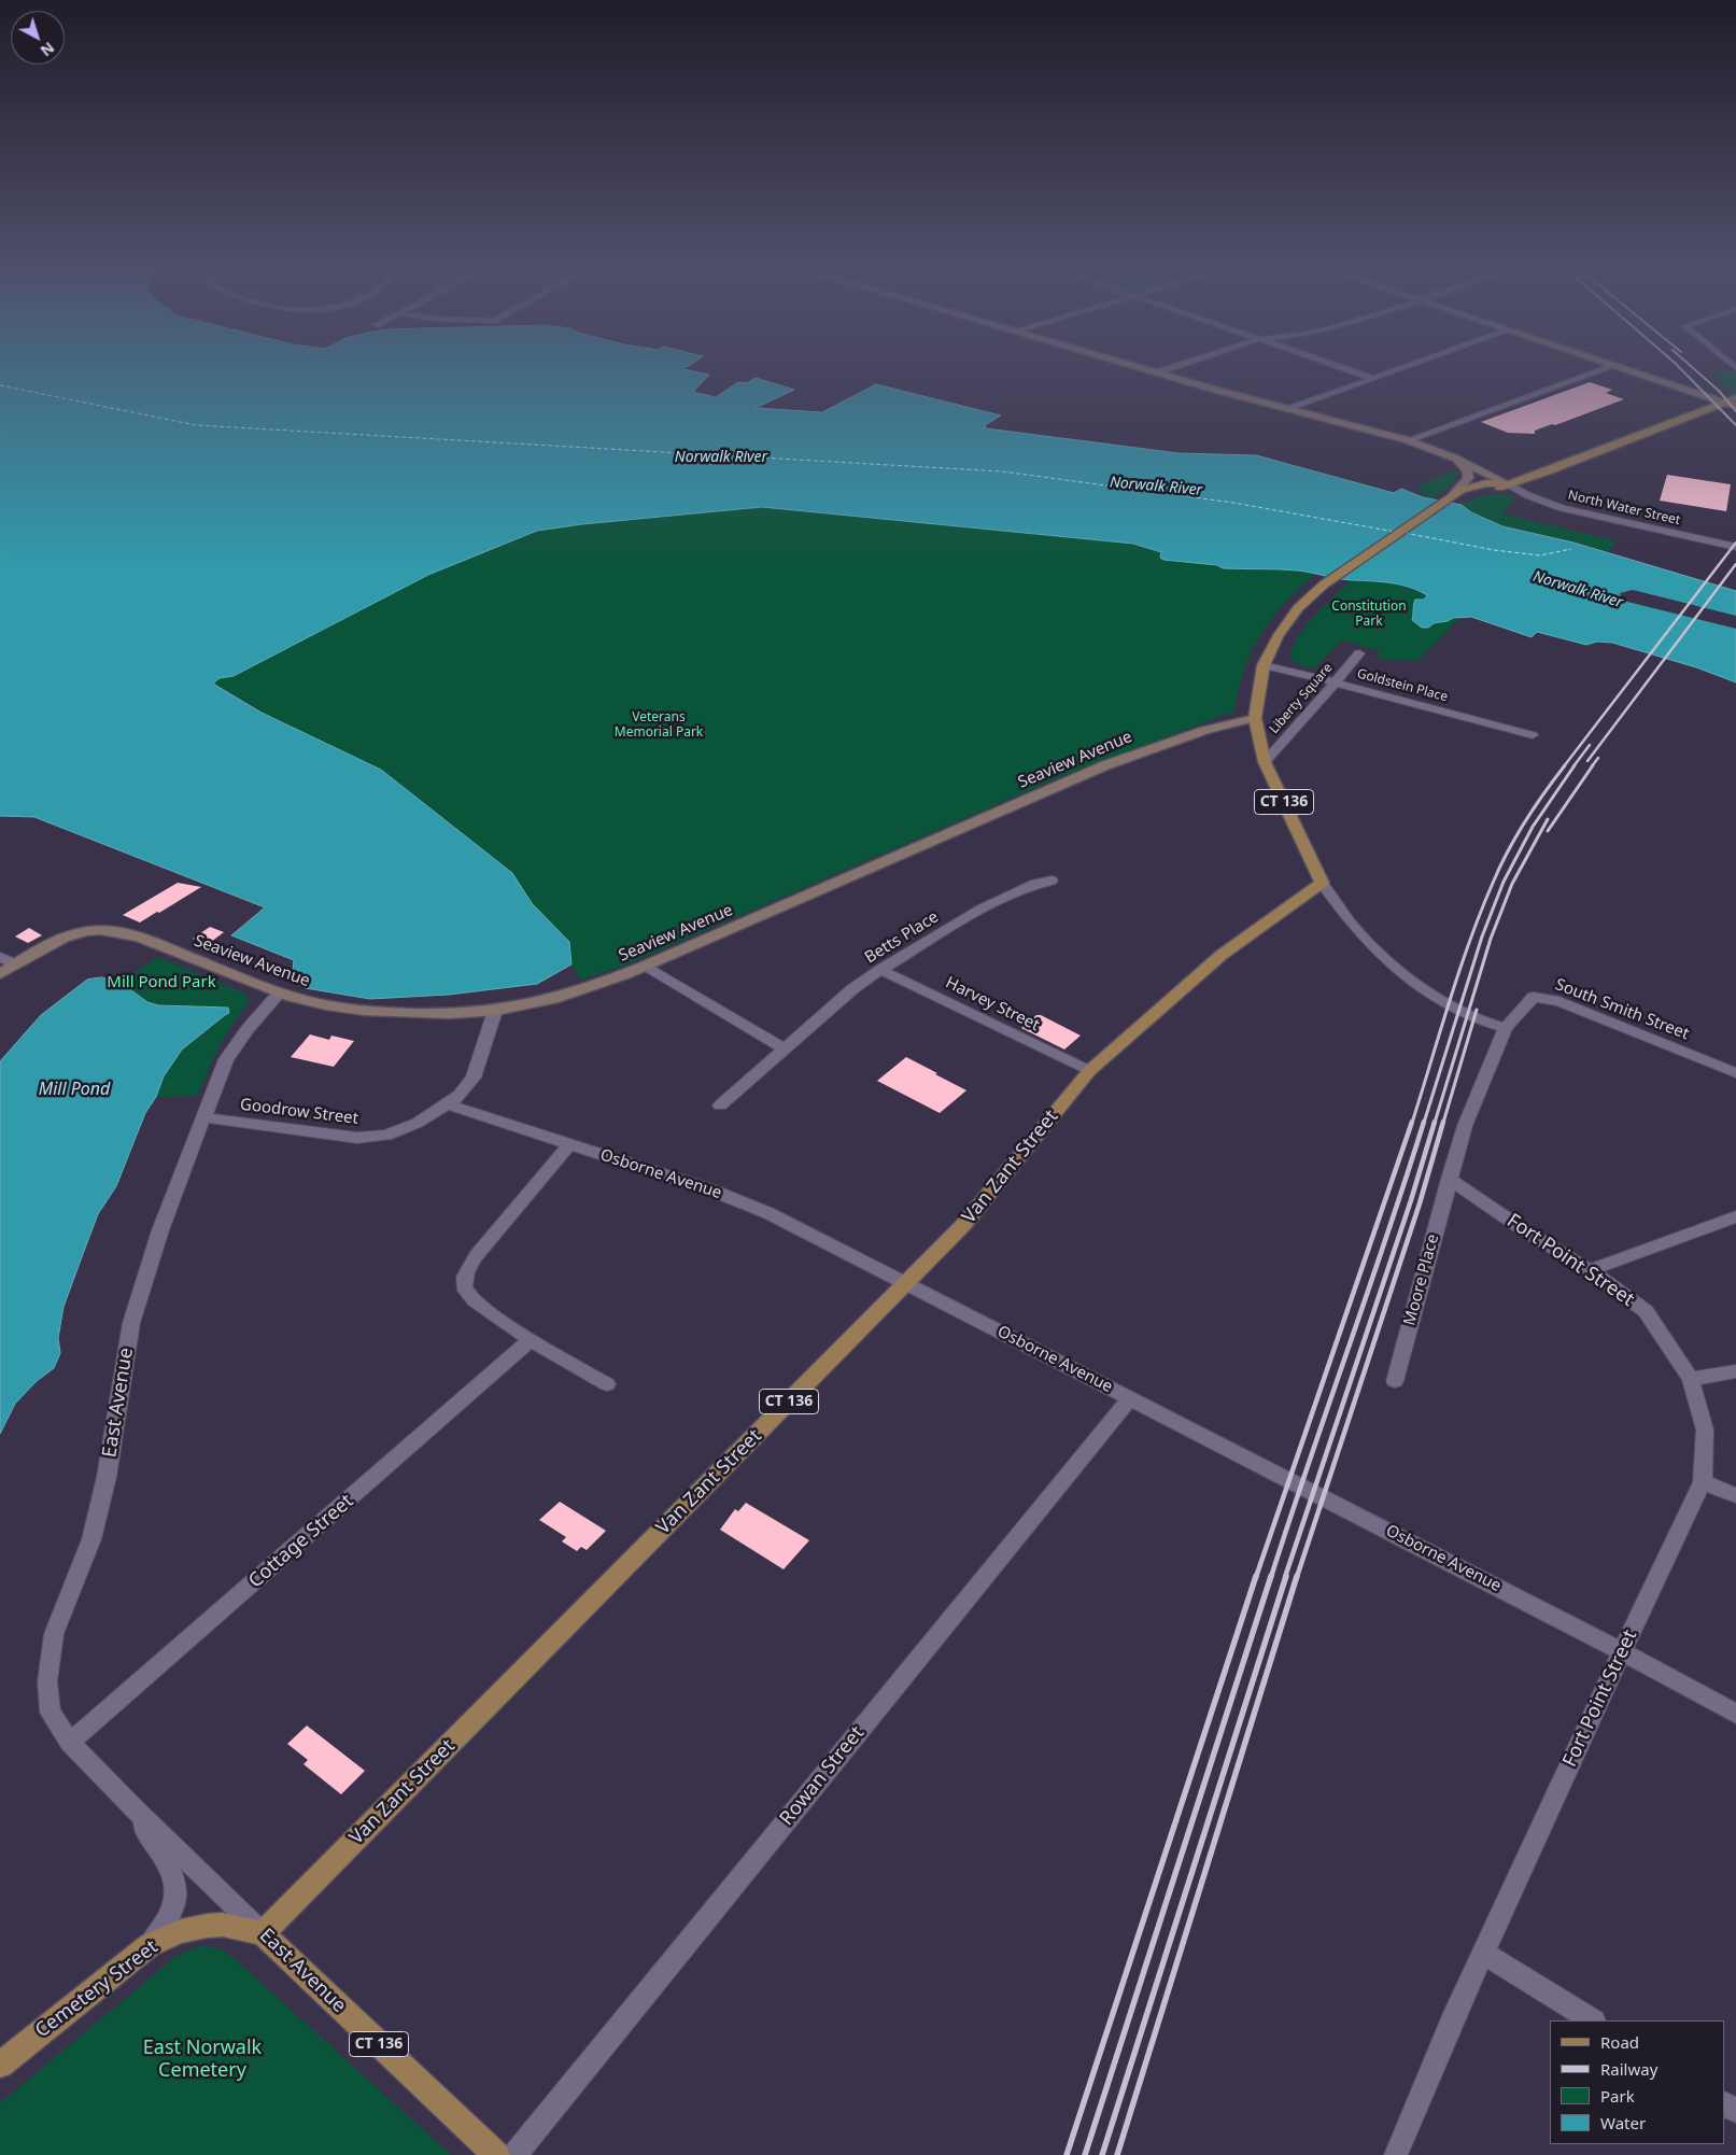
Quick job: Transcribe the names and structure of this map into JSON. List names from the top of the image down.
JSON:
{
  "streets": {
    "main road": [
      "Liberty Square",
      "Seaview Avenue",
      "CT 136",
      "Van Zant Street",
      "East Avenue",
      "Cemetery Street"
    ],
    "street": [
      "North Water Street",
      "Goldstein Place",
      "Betts Place",
      "Harvey Street",
      "South Smith Street",
      "Goodrow Street",
      "Osborne Avenue",
      "Fort Point Street",
      "Moore Place",
      "Cottage Street",
      "Rowan Street"
    ]
  },
  "crossings": [
    ["North Water Street", "CT 136"],
    ["Goldstein Place", "Liberty Square"],
    ["Liberty Square", "Seaview Avenue"],
    ["Liberty Square", "CT 136"],
    ["Seaview Avenue", "CT 136"],
    ["Seaview Avenue", "East Avenue"],
    ["CT 136", "Van Zant Street"],
    ["Betts Place", "Harvey Street"],
    ["Harvey Street", "Van Zant Street"],
    ["Goodrow Street", "Osborne Avenue"],
    ["Goodrow Street", "East Avenue"],
    ["Van Zant Street", "Osborne Avenue"],
    ["Van Zant Street", "East Avenue"],
    ["Van Zant Street", "Cemetery Street"],
    ["Osborne Avenue", "Fort Point Street"],
    ["Osborne Avenue", "Rowan Street"],
    ["Fort Point Street", "Moore Place"],
    ["East Avenue", "Cottage Street"],
    ["East Avenue", "Cemetery Street"]
  ],
  "water": ["Norwalk River", "Mill Pond"],
  "parks": [
    "Constitution Park",
    "Veterans Memorial Park",
    "Mill Pond Park",
    "East Norwalk Cemetery"
  ],
  "legend": [
    "Road",
    "Railway",
    "Park",
    "Water"
  ],
  "north": "bottom right"
}
